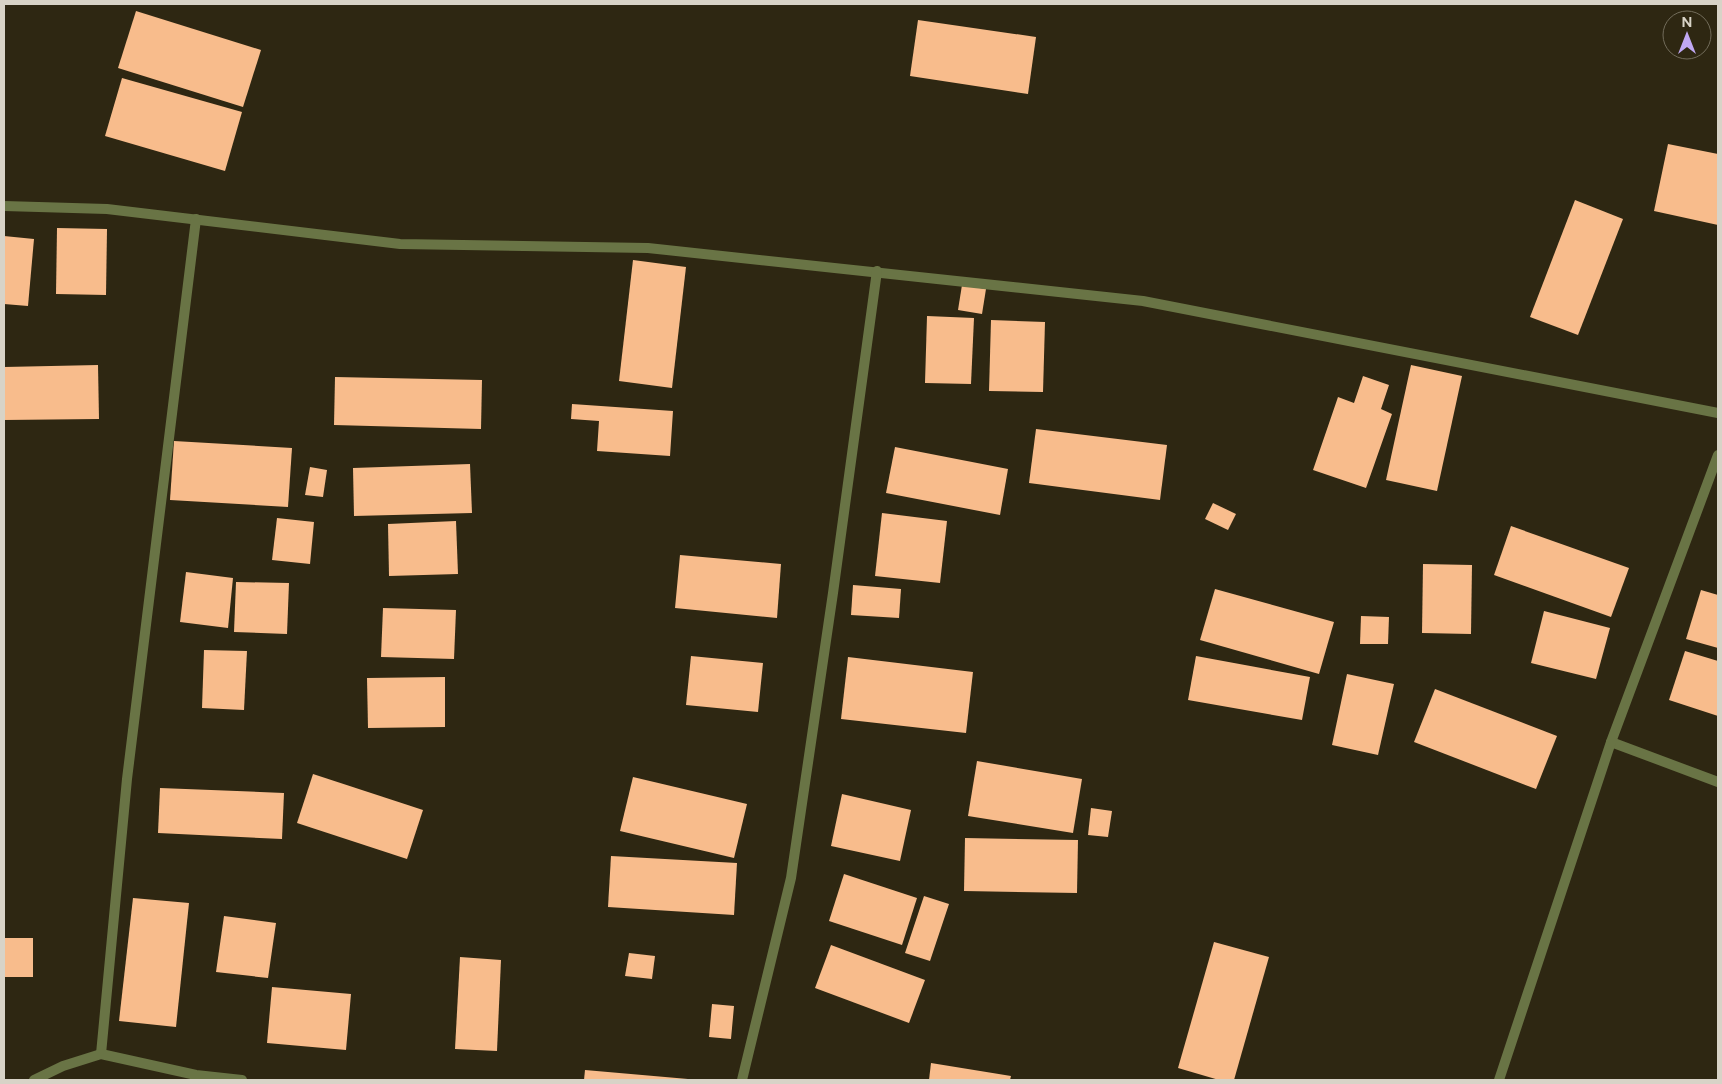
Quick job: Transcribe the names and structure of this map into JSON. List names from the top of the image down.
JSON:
{
  "north": "top"
}
